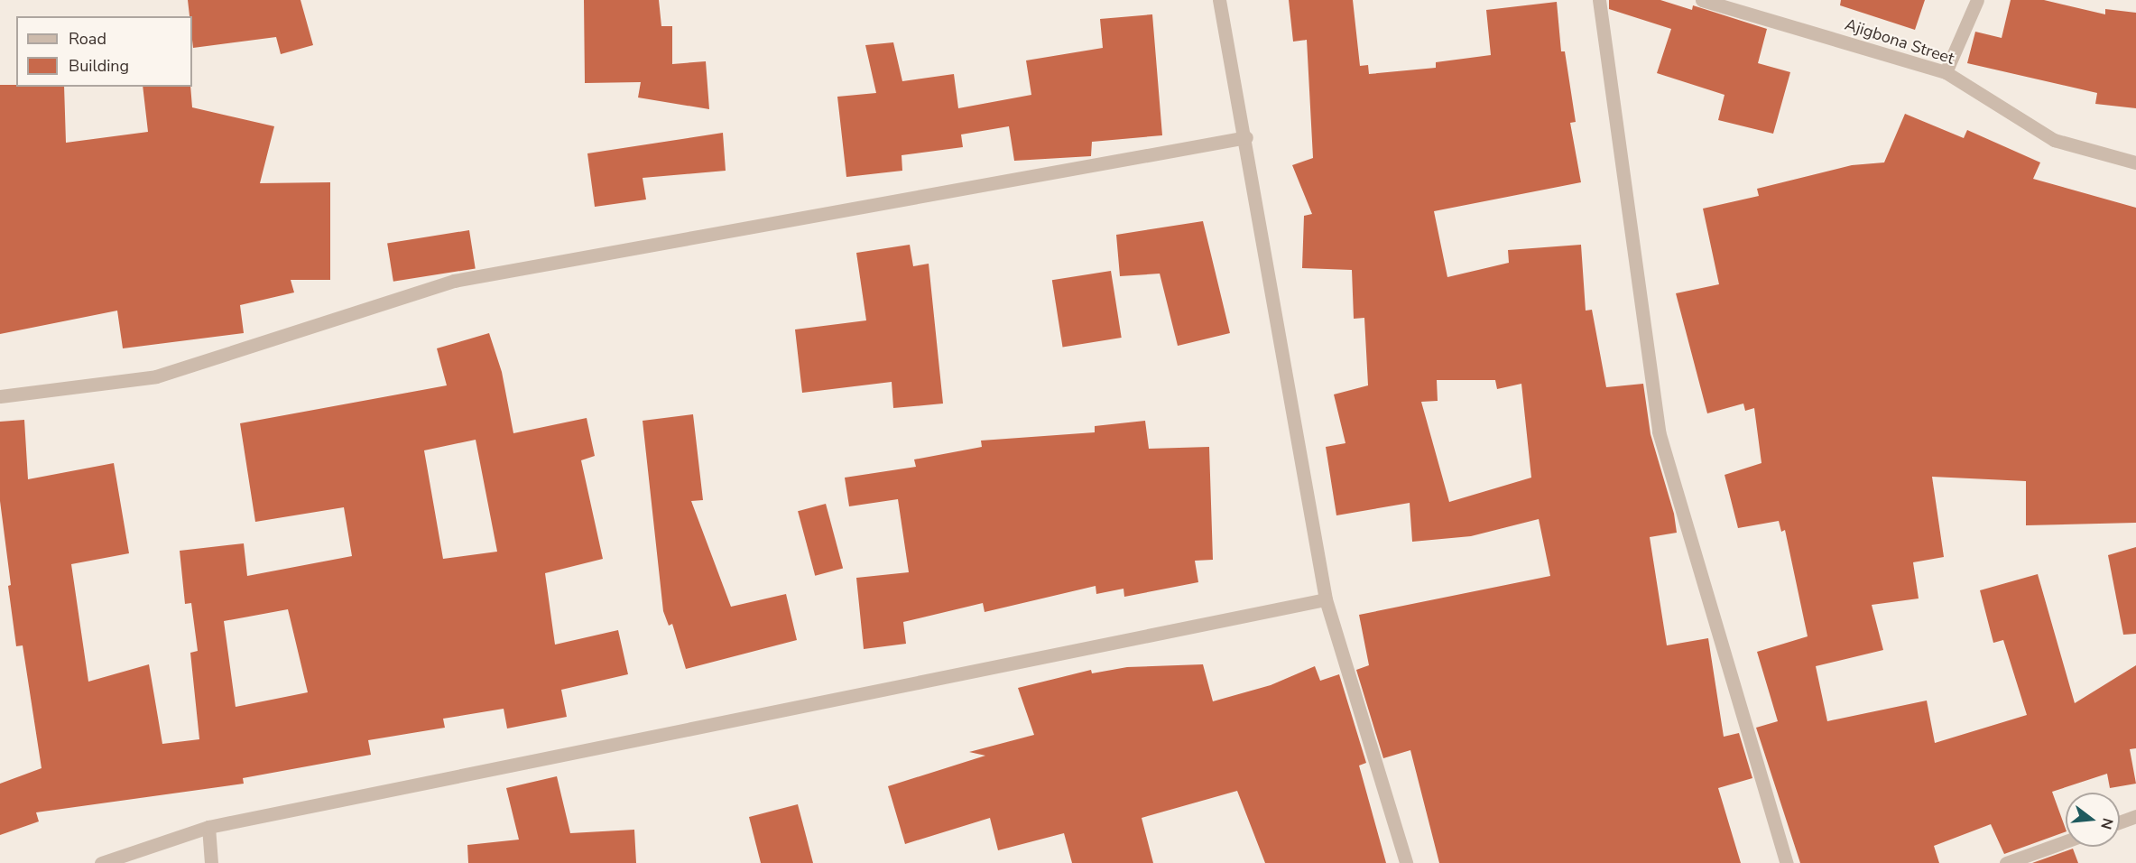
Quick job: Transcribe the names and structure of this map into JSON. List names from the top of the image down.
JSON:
{
  "streets": {
    "street": ["Ajigbona Street"]
  },
  "legend": ["Road", "Building"],
  "north": "right"
}
